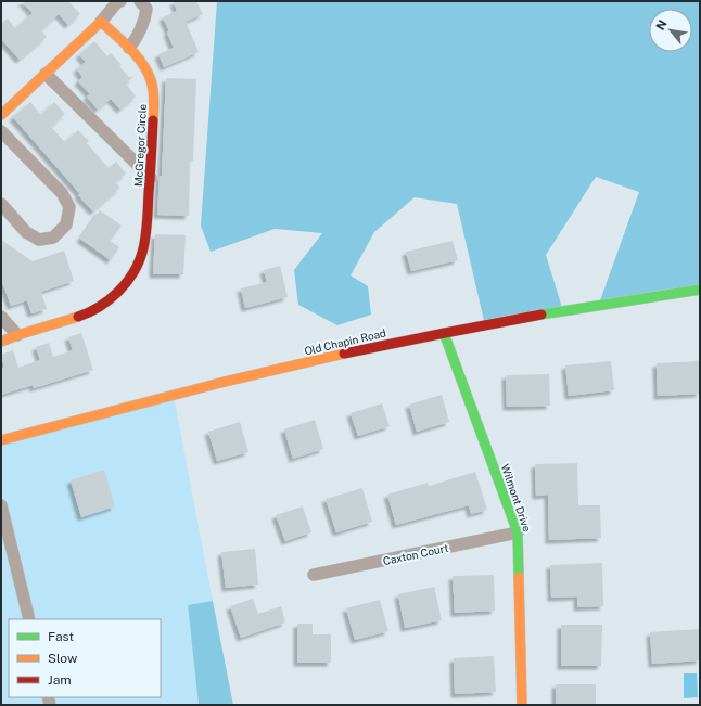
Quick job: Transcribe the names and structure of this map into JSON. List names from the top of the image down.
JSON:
{
  "streets": {
    "street": [
      "McGregor Circle",
      "Old Chapin Road",
      "Wilmont Drive",
      "Caxton Court"
    ]
  },
  "crossings": [
    ["Old Chapin Road", "Wilmont Drive"],
    ["Wilmont Drive", "Caxton Court"]
  ],
  "legend": ["Fast", "Slow", "Jam"],
  "north": "top left"
}
